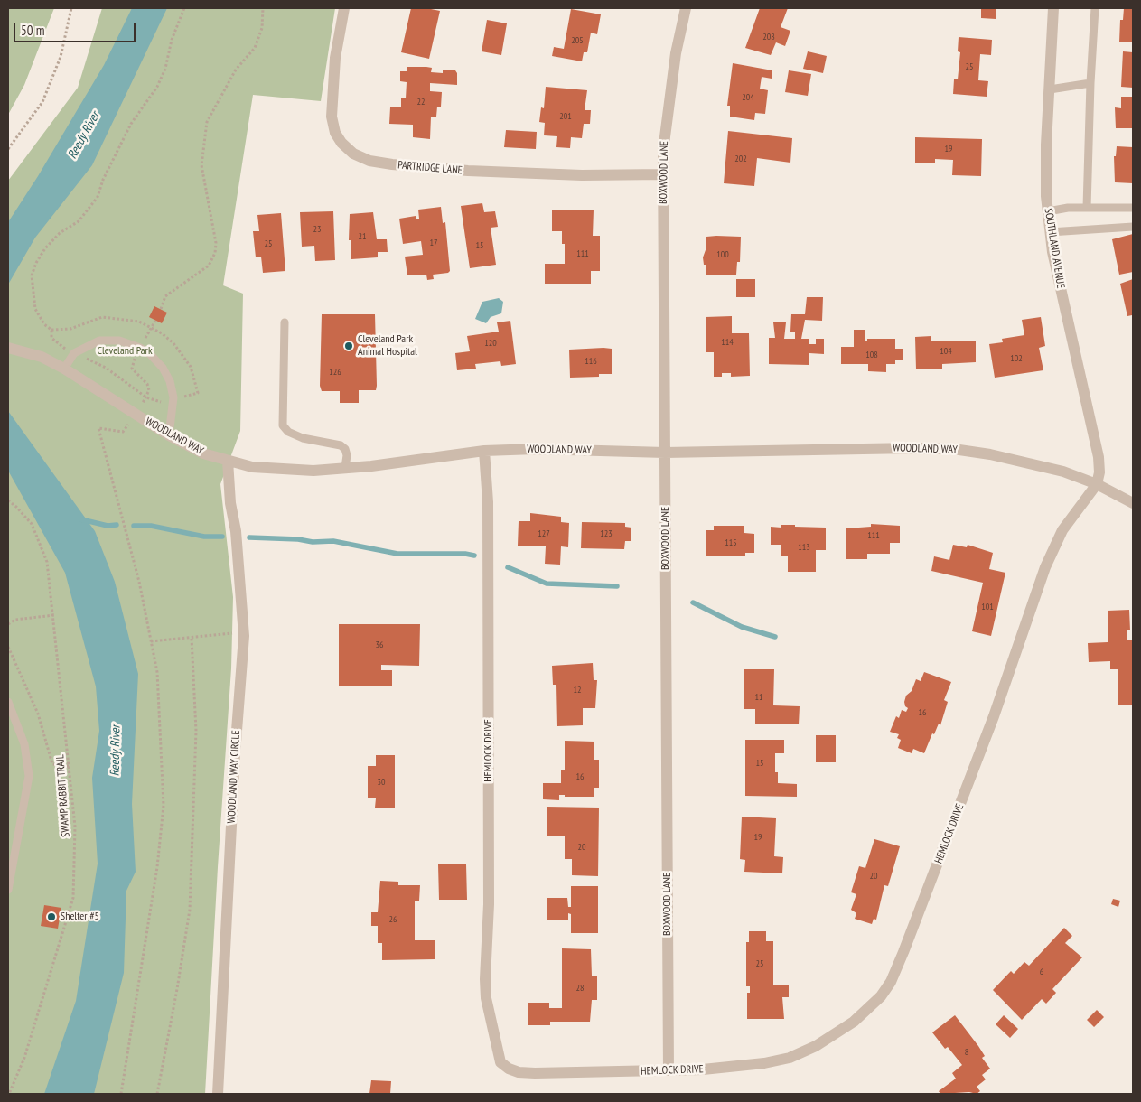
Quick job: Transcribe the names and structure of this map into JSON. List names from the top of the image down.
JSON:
{
  "streets": {
    "street": [
      "PARTRIDGE LANE",
      "BOXWOOD LANE",
      "SOUTHLAND AVENUE",
      "WOODLAND WAY",
      "HEMLOCK DRIVE",
      "WOODLAND WAY CIRCLE"
    ],
    "path": ["SWAMP RABBIT TRAIL"]
  },
  "crossings": [
    ["PARTRIDGE LANE", "BOXWOOD LANE"],
    ["BOXWOOD LANE", "WOODLAND WAY"],
    ["BOXWOOD LANE", "HEMLOCK DRIVE"],
    ["SOUTHLAND AVENUE", "WOODLAND WAY"],
    ["SOUTHLAND AVENUE", "HEMLOCK DRIVE"],
    ["WOODLAND WAY", "HEMLOCK DRIVE"],
    ["WOODLAND WAY", "WOODLAND WAY CIRCLE"]
  ],
  "water": ["Reedy River"],
  "parks": ["Cleveland Park"],
  "places": ["Cleveland Park Animal Hospital", "Shelter #5"],
  "house_numbers": [
    "208",
    "205",
    "25",
    "204",
    "22",
    "201",
    "19",
    "202",
    "23",
    "21",
    "17",
    "25",
    "15",
    "111",
    "100",
    "114",
    "120",
    "104",
    "108",
    "102",
    "116",
    "126",
    "127",
    "123",
    "111",
    "115",
    "113",
    "101",
    "36",
    "12",
    "11",
    "16",
    "15",
    "16",
    "30",
    "19",
    "20",
    "20",
    "26",
    "25",
    "6",
    "28",
    "8"
  ],
  "scale_bar": "50 m"
}
